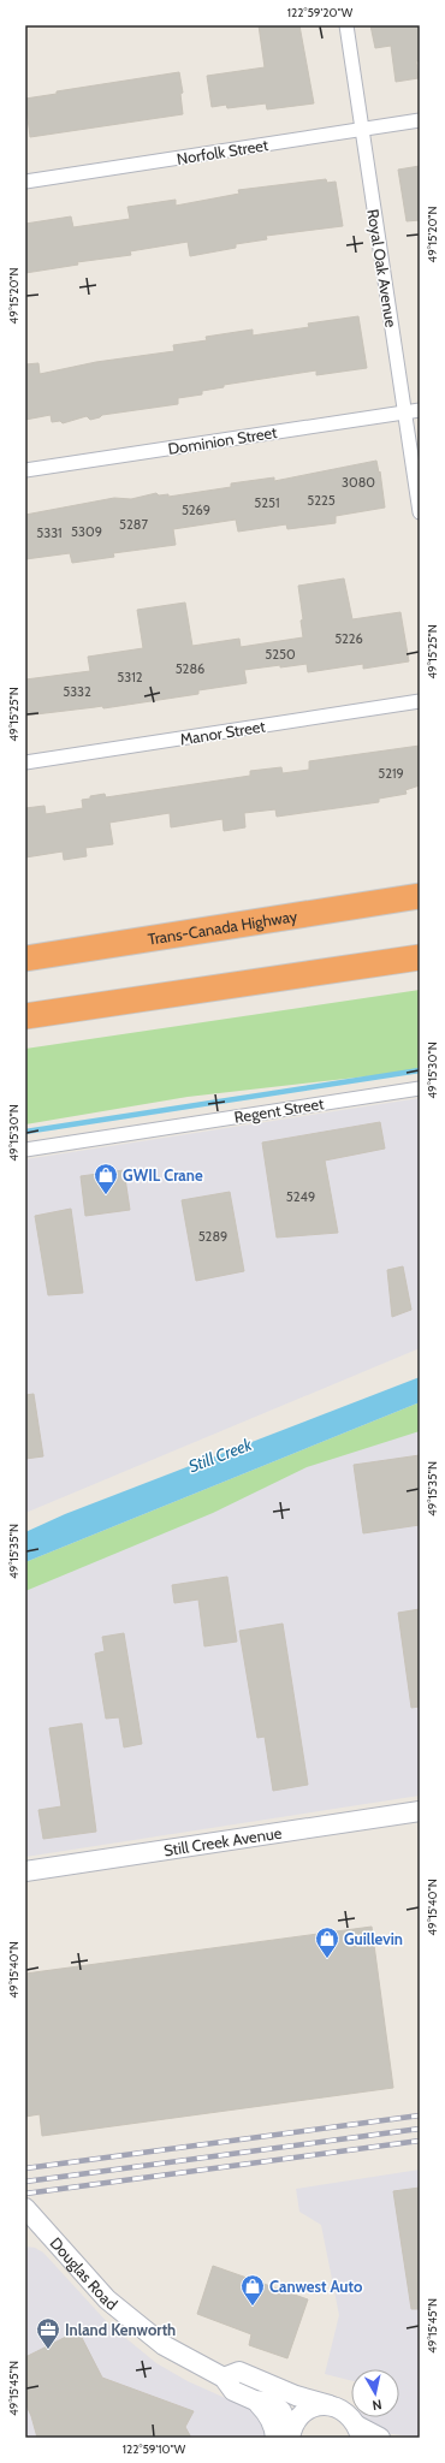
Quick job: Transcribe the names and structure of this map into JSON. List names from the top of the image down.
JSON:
{
  "streets": {
    "highway": ["Trans-Canada Highway"],
    "street": [
      "Norfolk Street",
      "Royal Oak Avenue",
      "Dominion Street",
      "Manor Street",
      "Regent Street",
      "Still Creek Avenue",
      "Douglas Road"
    ]
  },
  "crossings": [
    ["Norfolk Street", "Royal Oak Avenue"],
    ["Royal Oak Avenue", "Dominion Street"]
  ],
  "water": ["Still Creek"],
  "places": {
    "shop": ["GWIL Crane", "Guillevin", "Canwest Auto"],
    "office": ["Inland Kenworth"]
  },
  "house_numbers": [
    "3080",
    "5225",
    "5251",
    "5269",
    "5287",
    "5309",
    "5331",
    "5226",
    "5250",
    "5286",
    "5312",
    "5332",
    "5219",
    "5249",
    "5289"
  ],
  "north": "bottom",
  "coordinates": [
    "122°59'20\"W",
    "49°15'20\"N",
    "49°15'25\"N",
    "49°15'30\"N",
    "49°15'35\"N",
    "49°15'40\"N",
    "49°15'45\"N",
    "122°59'10\"W"
  ]
}
